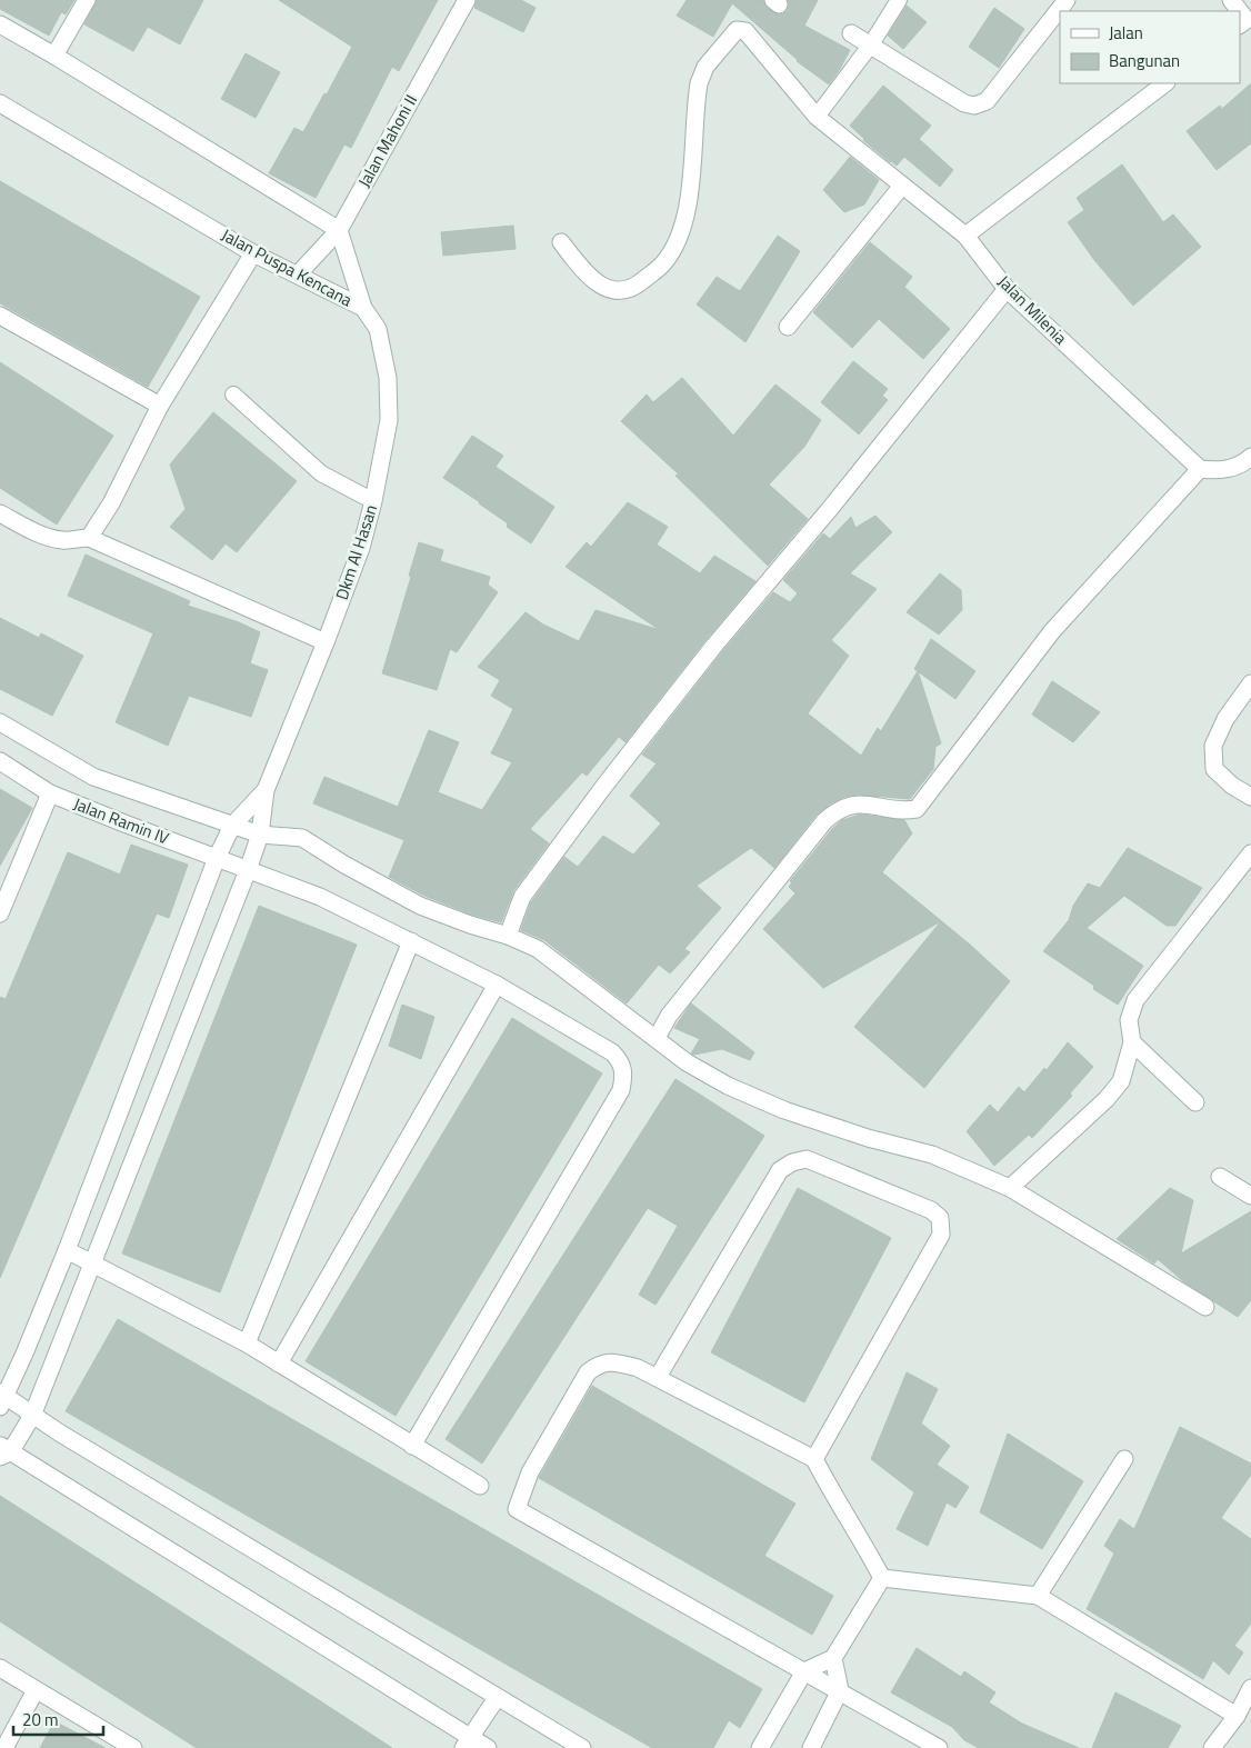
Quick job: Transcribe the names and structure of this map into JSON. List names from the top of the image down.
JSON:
{
  "streets": {
    "street": [
      "Jalan Mahoni II",
      "Jalan Puspa Kencana",
      "Jalan Milenia",
      "Dkm Al Hasan",
      "Jalan Ramin IV"
    ]
  },
  "crossings": [
    ["Jalan Mahoni II", "Jalan Puspa Kencana"],
    ["Jalan Puspa Kencana", "Dkm Al Hasan"]
  ],
  "legend": ["Jalan", "Bangunan"],
  "scale_bar": "20 m"
}
